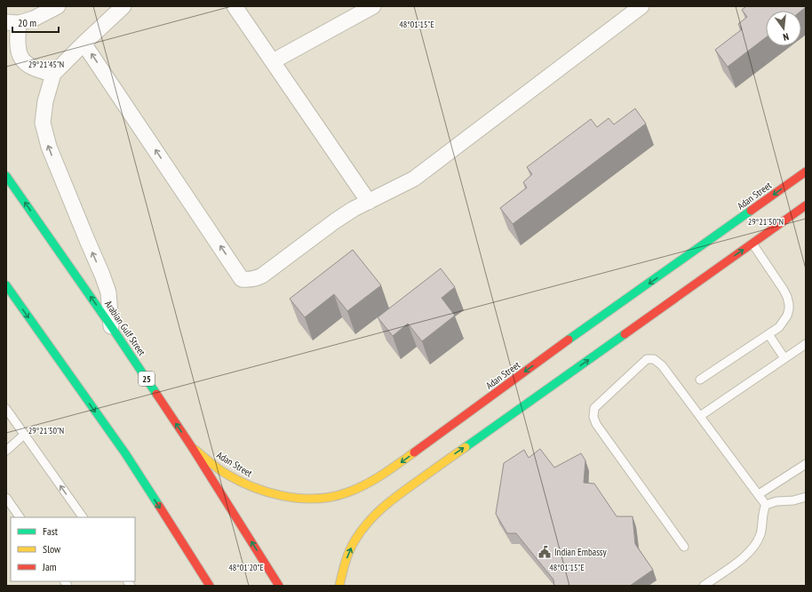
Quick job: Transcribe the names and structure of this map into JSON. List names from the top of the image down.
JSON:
{
  "streets": {
    "main road": ["Adan Street", "Arabian Gulf Street", "25"]
  },
  "crossings": [
    ["Adan Street", "Arabian Gulf Street"]
  ],
  "places": {
    "public building": ["Indian Embassy"]
  },
  "legend": ["Fast", "Slow", "Jam"],
  "scale_bar": "20 m",
  "north": "bottom",
  "coordinates": [
    "48°01'15\"E",
    "29°21'45\"N",
    "29°21'50\"N",
    "48°01'20\"E"
  ]
}
